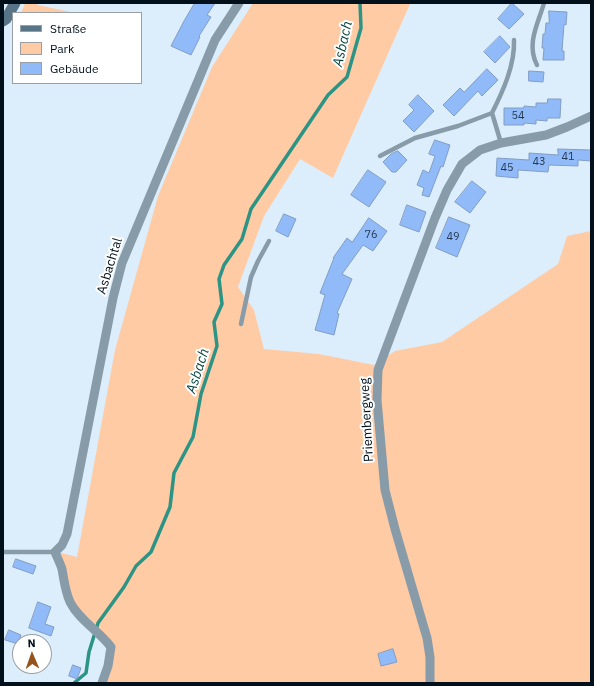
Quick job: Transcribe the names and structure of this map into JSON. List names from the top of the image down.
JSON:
{
  "streets": {
    "street": ["Asbachtal", "Priembergweg"]
  },
  "water": ["Asbach"],
  "house_numbers": [
    "54",
    "41",
    "43",
    "45",
    "76",
    "49"
  ],
  "legend": ["Straße", "Park", "Gebäude"],
  "north": "top"
}
